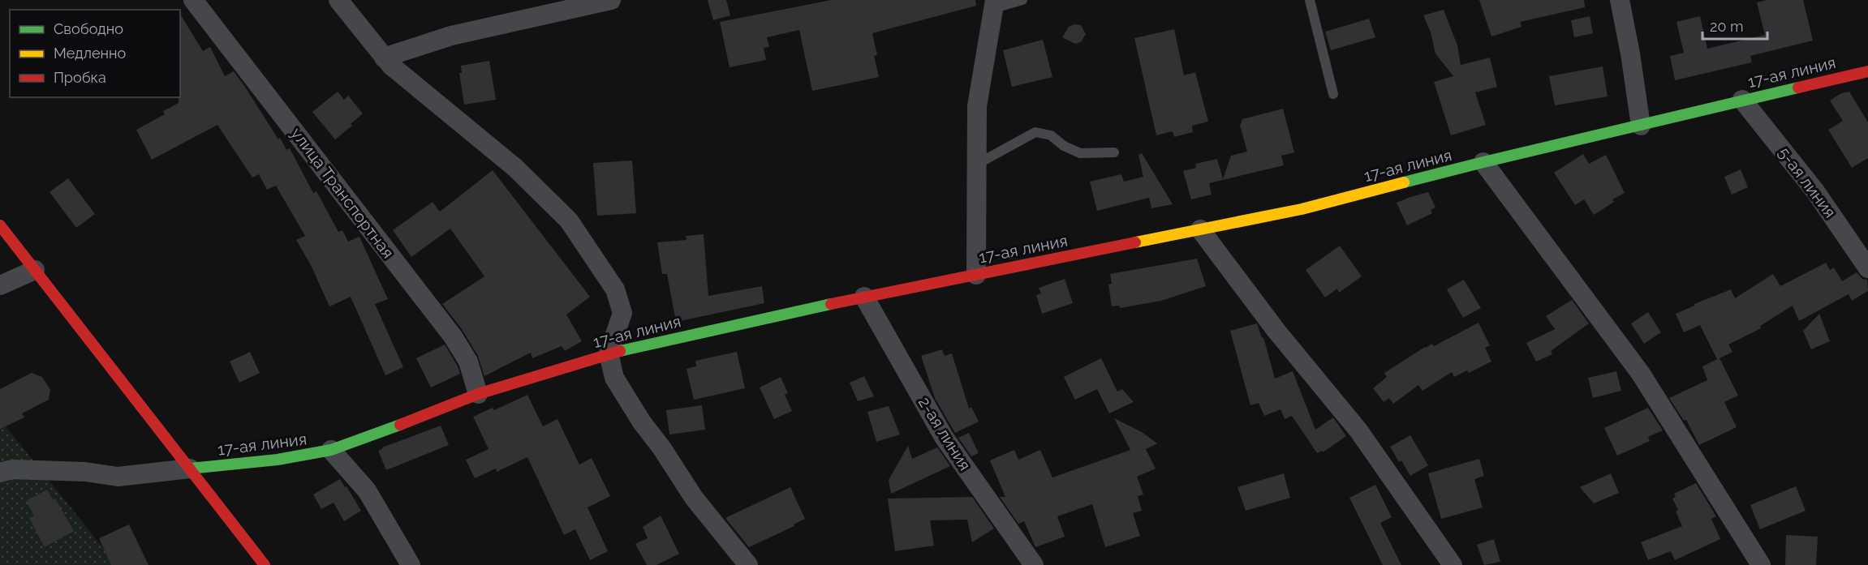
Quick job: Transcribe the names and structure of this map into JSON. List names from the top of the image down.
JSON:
{
  "streets": {
    "street": [
      "17-ая линия",
      "5-ая линия",
      "улица Транспортная",
      "2-ая линия"
    ]
  },
  "crossings": [
    ["17-ая линия", "5-ая линия"],
    ["17-ая линия", "улица Транспортная"],
    ["17-ая линия", "2-ая линия"]
  ],
  "legend": ["Свободно", "Медленно", "Пробка"],
  "scale_bar": "20 m"
}
